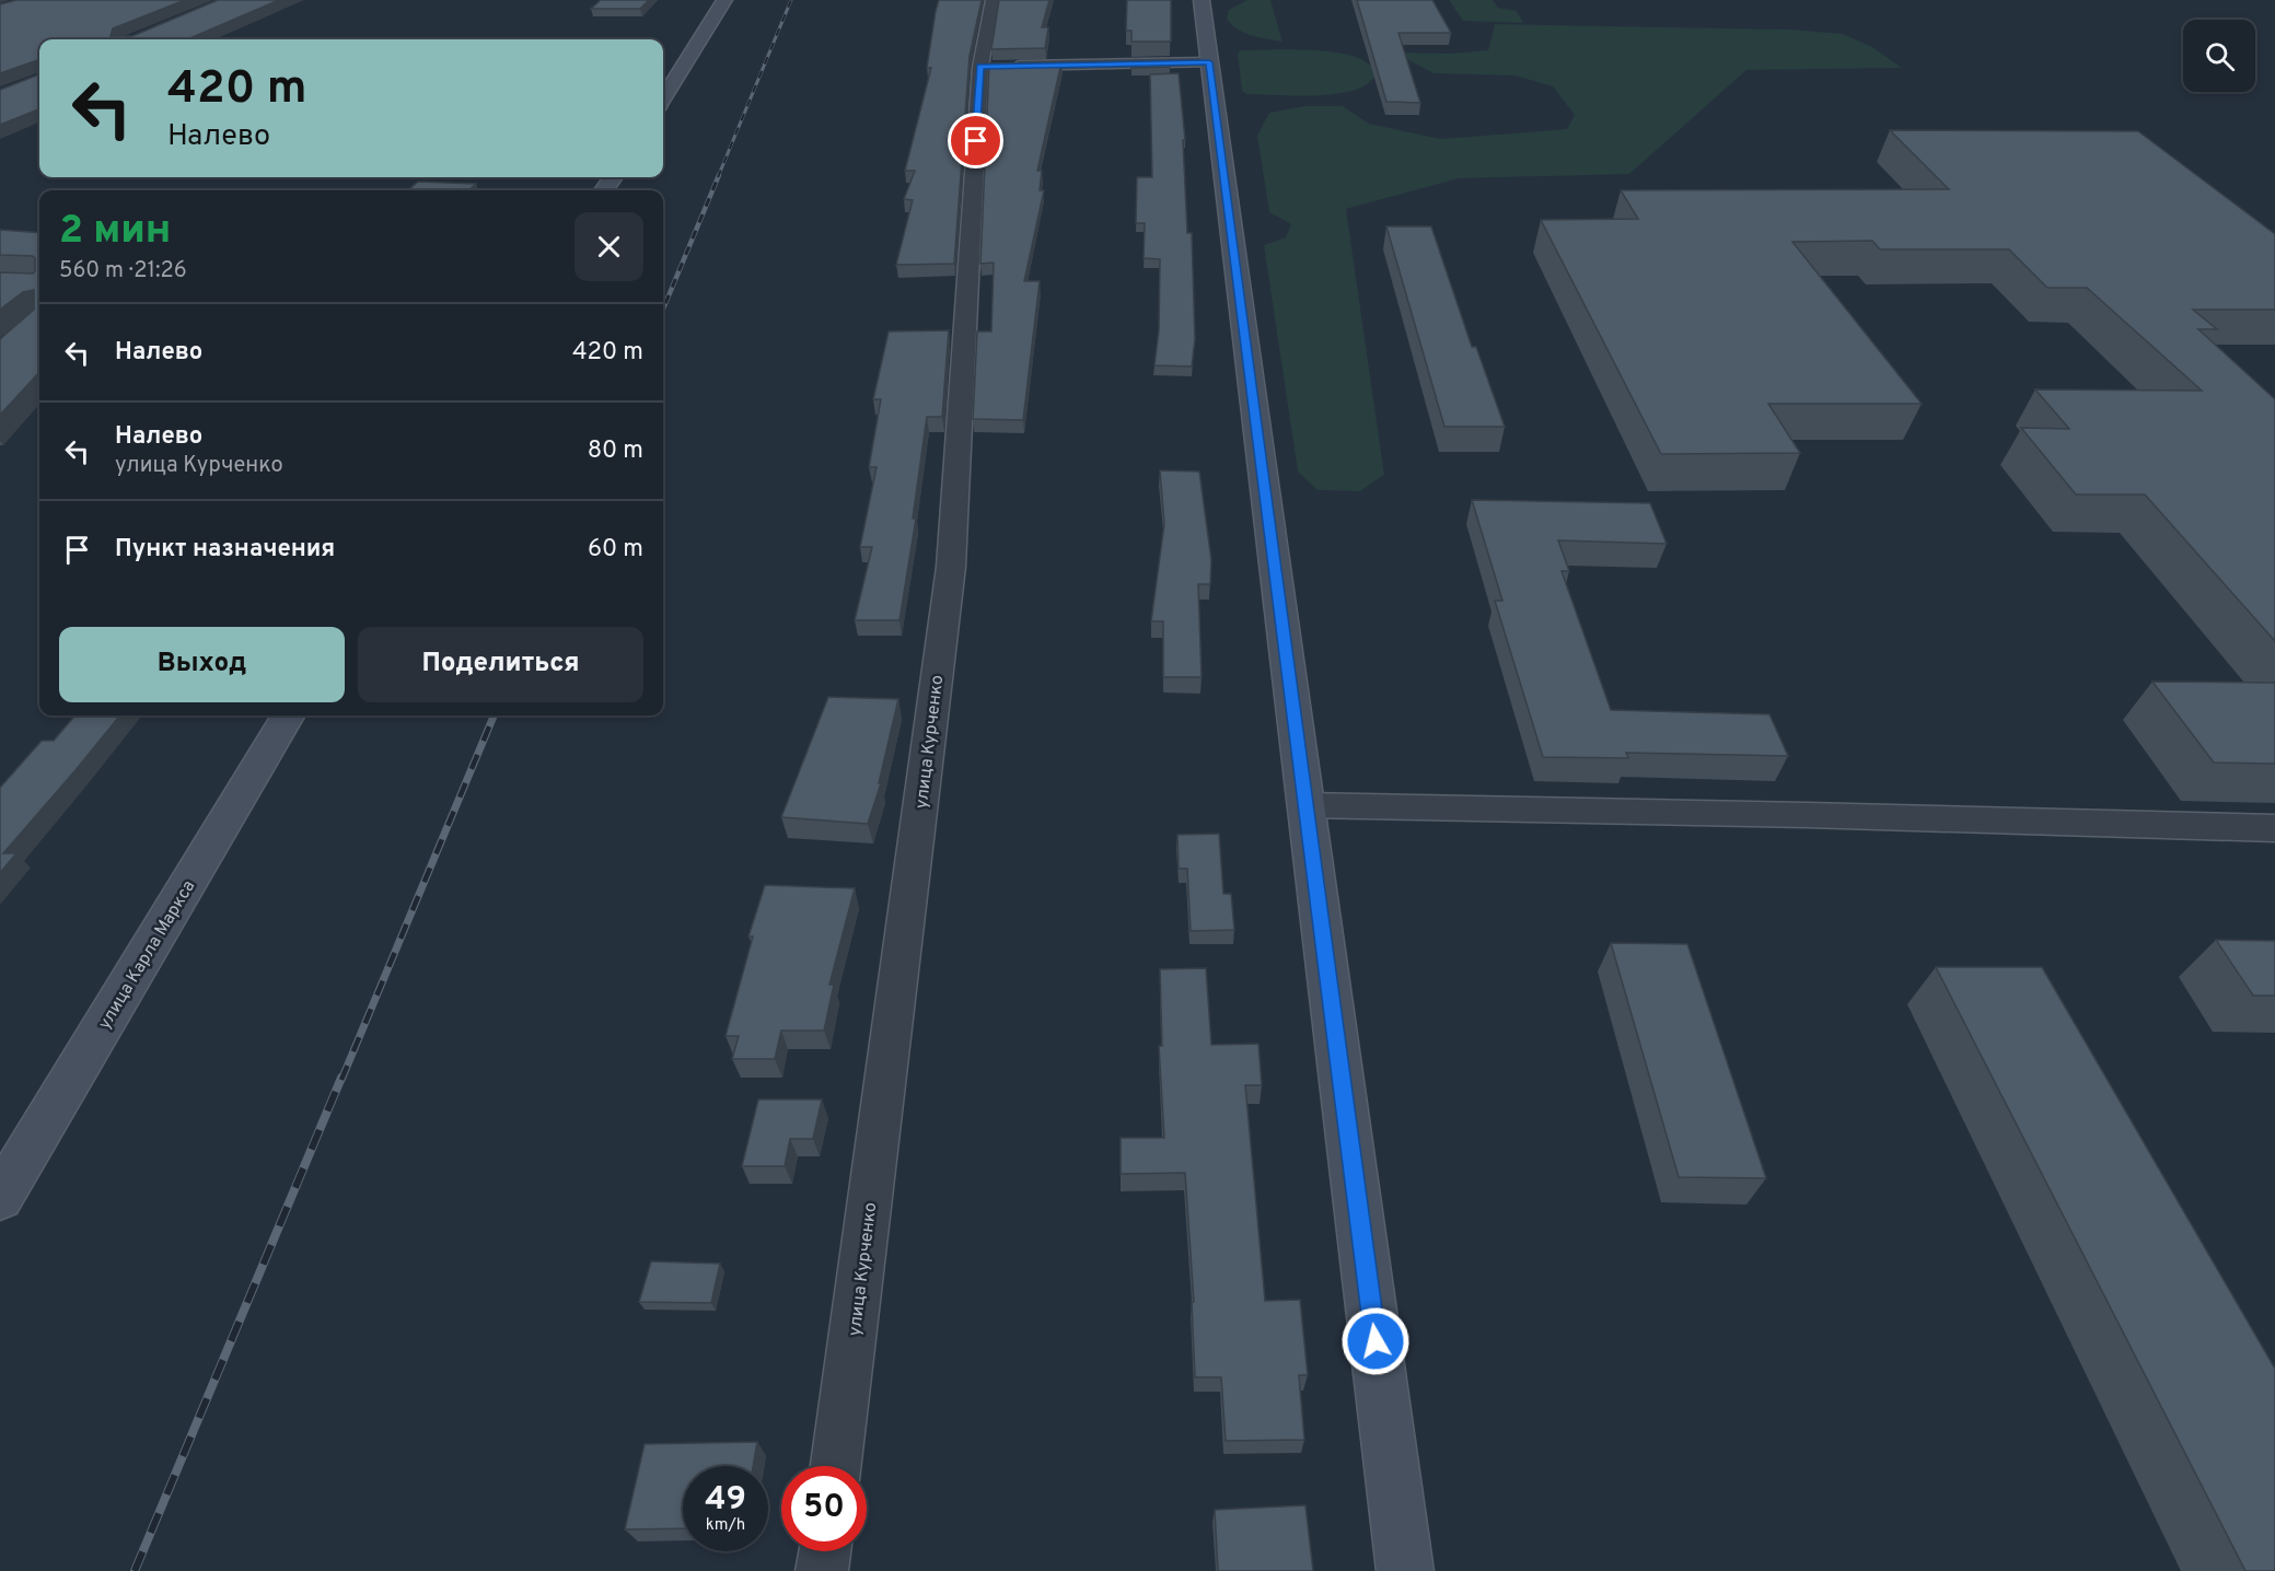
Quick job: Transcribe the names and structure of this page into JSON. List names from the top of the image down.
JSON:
{
  "streets": {
    "main road": ["улица Карла Маркса"],
    "street": ["улица Курченко"]
  },
  "page": {
    "turn": ["420 m", "Налево"],
    "heading": ["2 мин", "560 m · 21:26"],
    "list": [
      {
        "name": "Налево",
        "value": "420 m"
      },
      {
        "name": "Налево",
        "note": "улица Курченко",
        "value": "80 m"
      },
      {
        "name": "Пункт назначения",
        "value": "60 m"
      }
    ],
    "buttons": ["Выход", "Поделиться"],
    "speed": "49 km/h",
    "limit": "50"
  }
}
